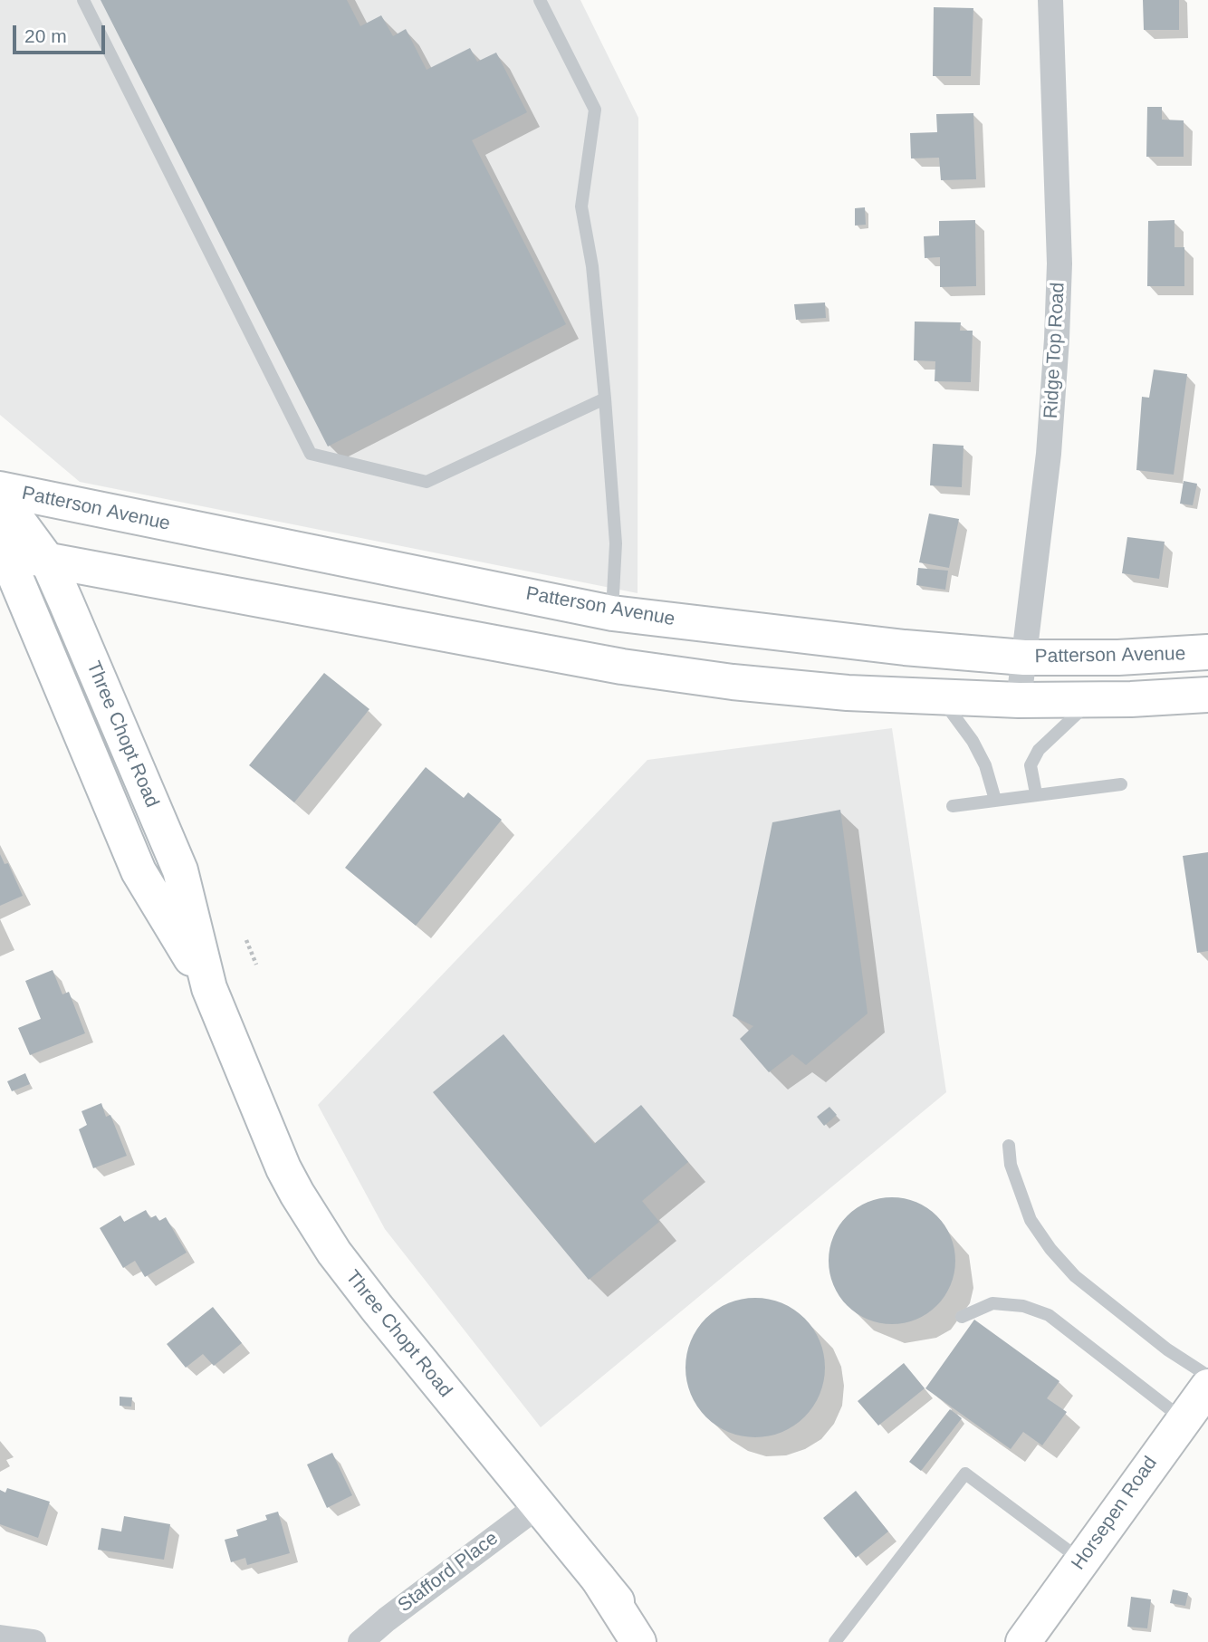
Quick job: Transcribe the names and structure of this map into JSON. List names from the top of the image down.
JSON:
{
  "streets": {
    "main road": ["Patterson Avenue", "Three Chopt Road", "Horsepen Road"],
    "street": ["Ridge Top Road", "Stafford Place"]
  },
  "crossings": [
    ["Ridge Top Road", "Patterson Avenue"],
    ["Three Chopt Road", "Stafford Place"]
  ],
  "scale_bar": "20 m"
}
